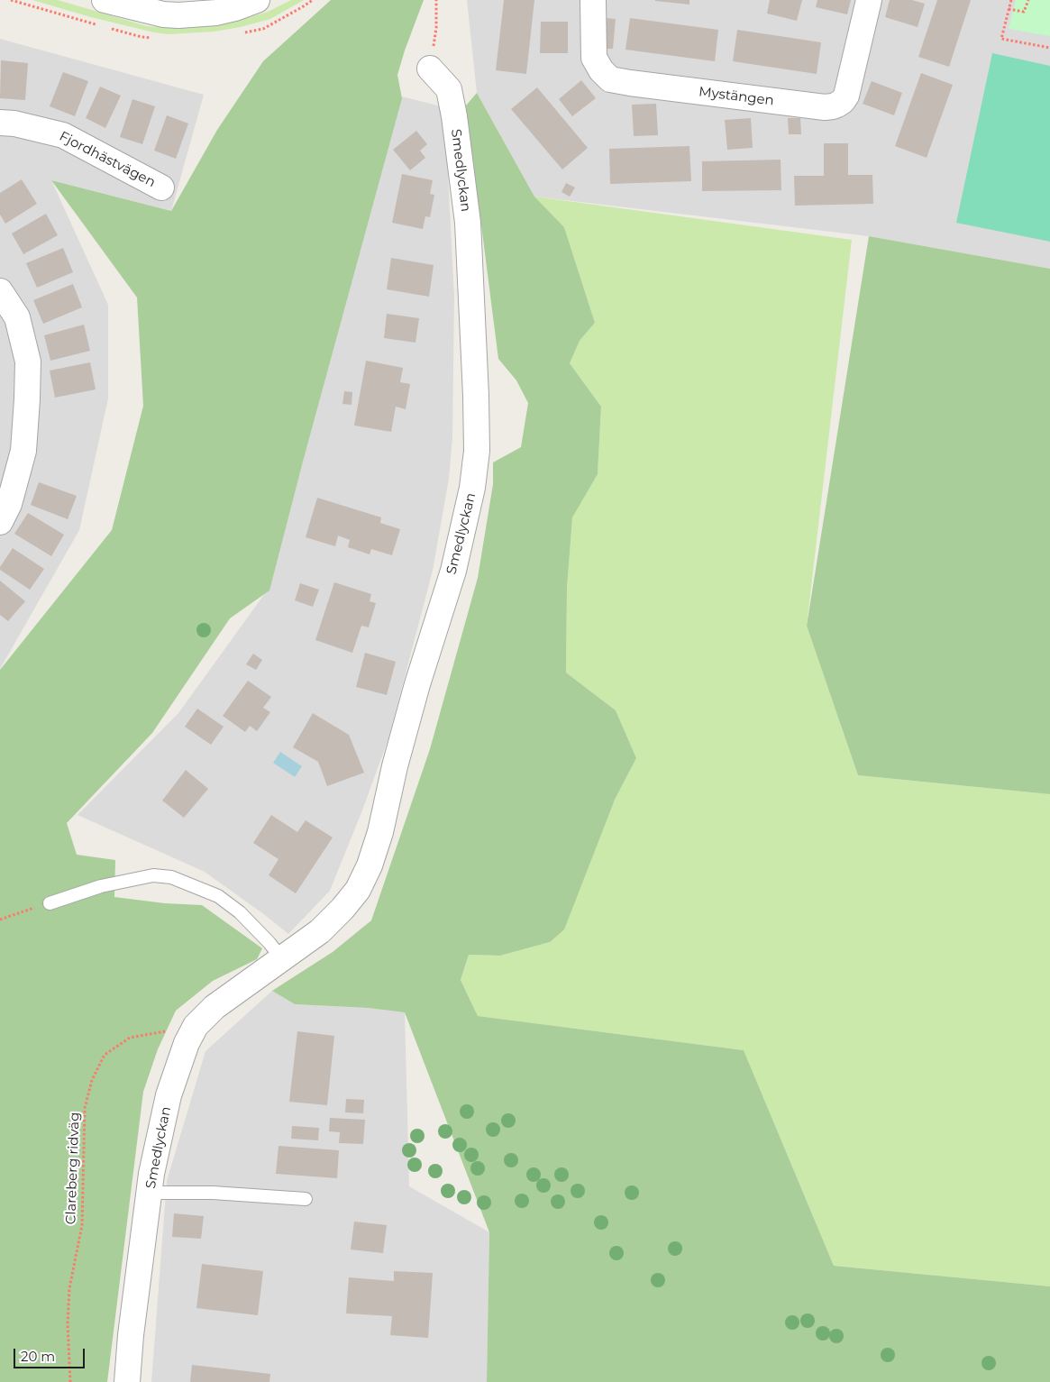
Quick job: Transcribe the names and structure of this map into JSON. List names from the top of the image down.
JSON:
{
  "streets": {
    "street": ["Mystängen", "Fjordhästvägen", "Smedlyckan"],
    "path": ["Clareberg ridväg"]
  },
  "scale_bar": "20 m"
}
